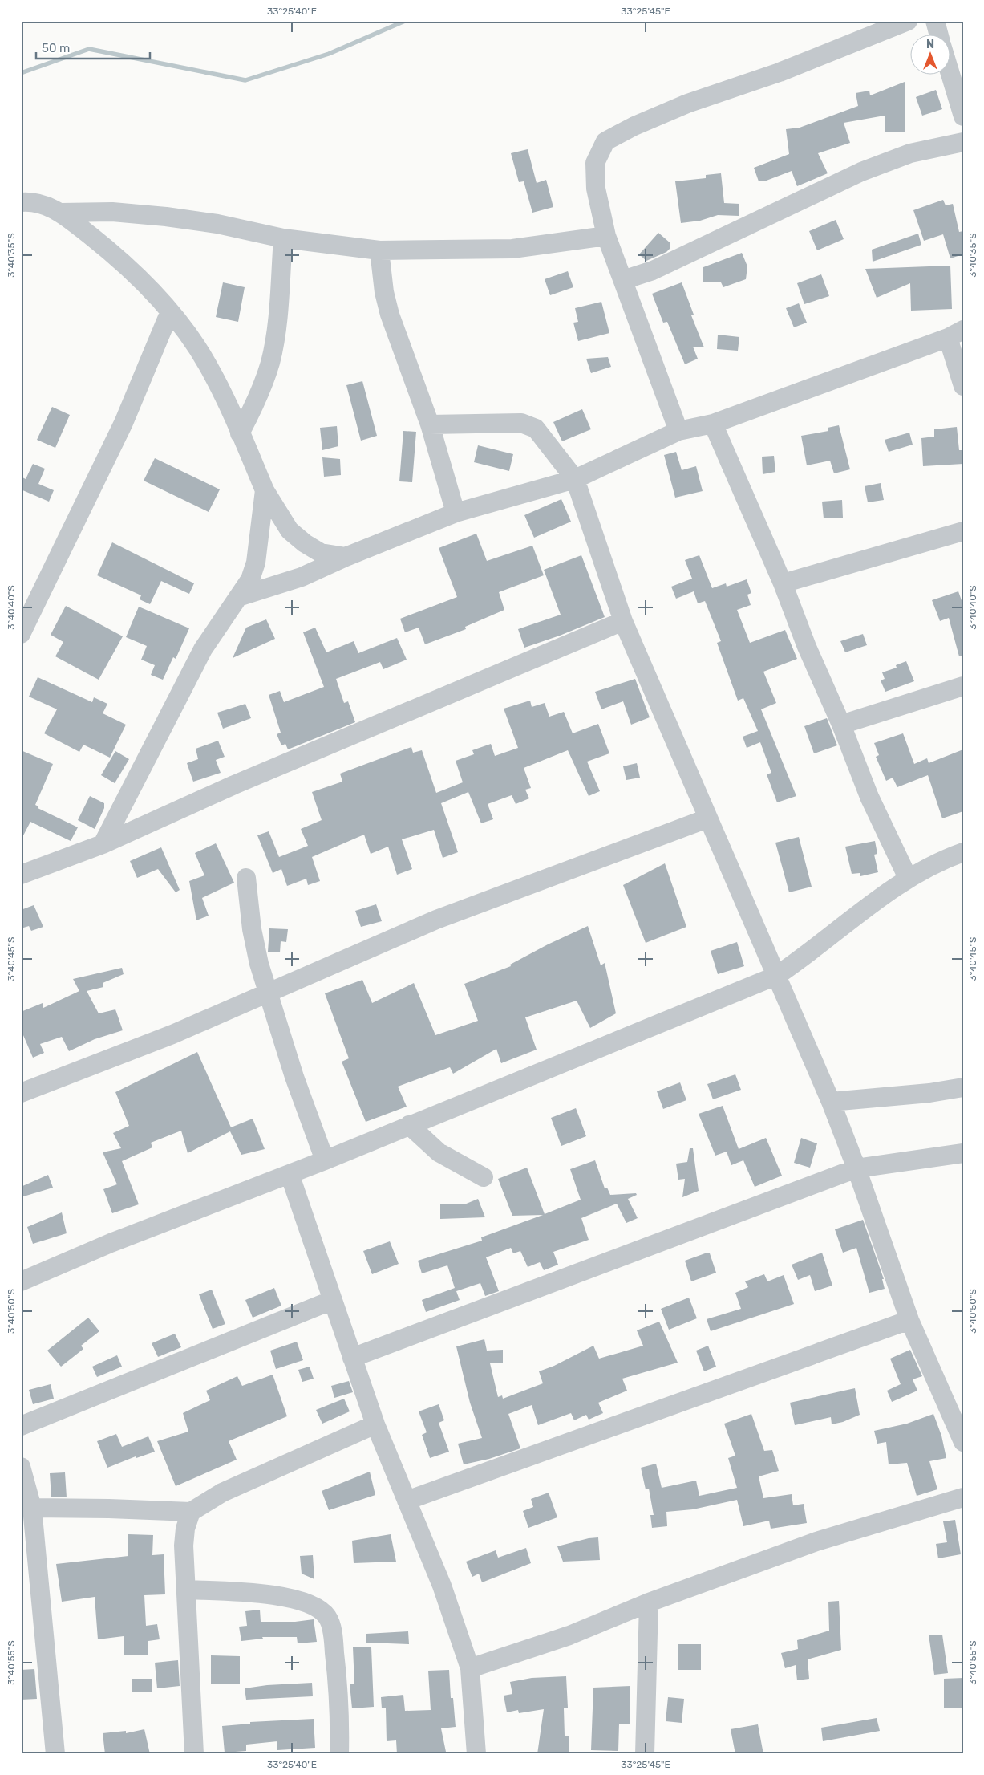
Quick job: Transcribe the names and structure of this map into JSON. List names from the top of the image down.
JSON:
{
  "scale_bar": "50 m",
  "north": "top",
  "coordinates": [
    "33°25'40\"E",
    "33°25'45\"E",
    "3°40'35\"S",
    "3°40'40\"S",
    "3°40'45\"S",
    "3°40'50\"S",
    "3°40'55\"S"
  ]
}
